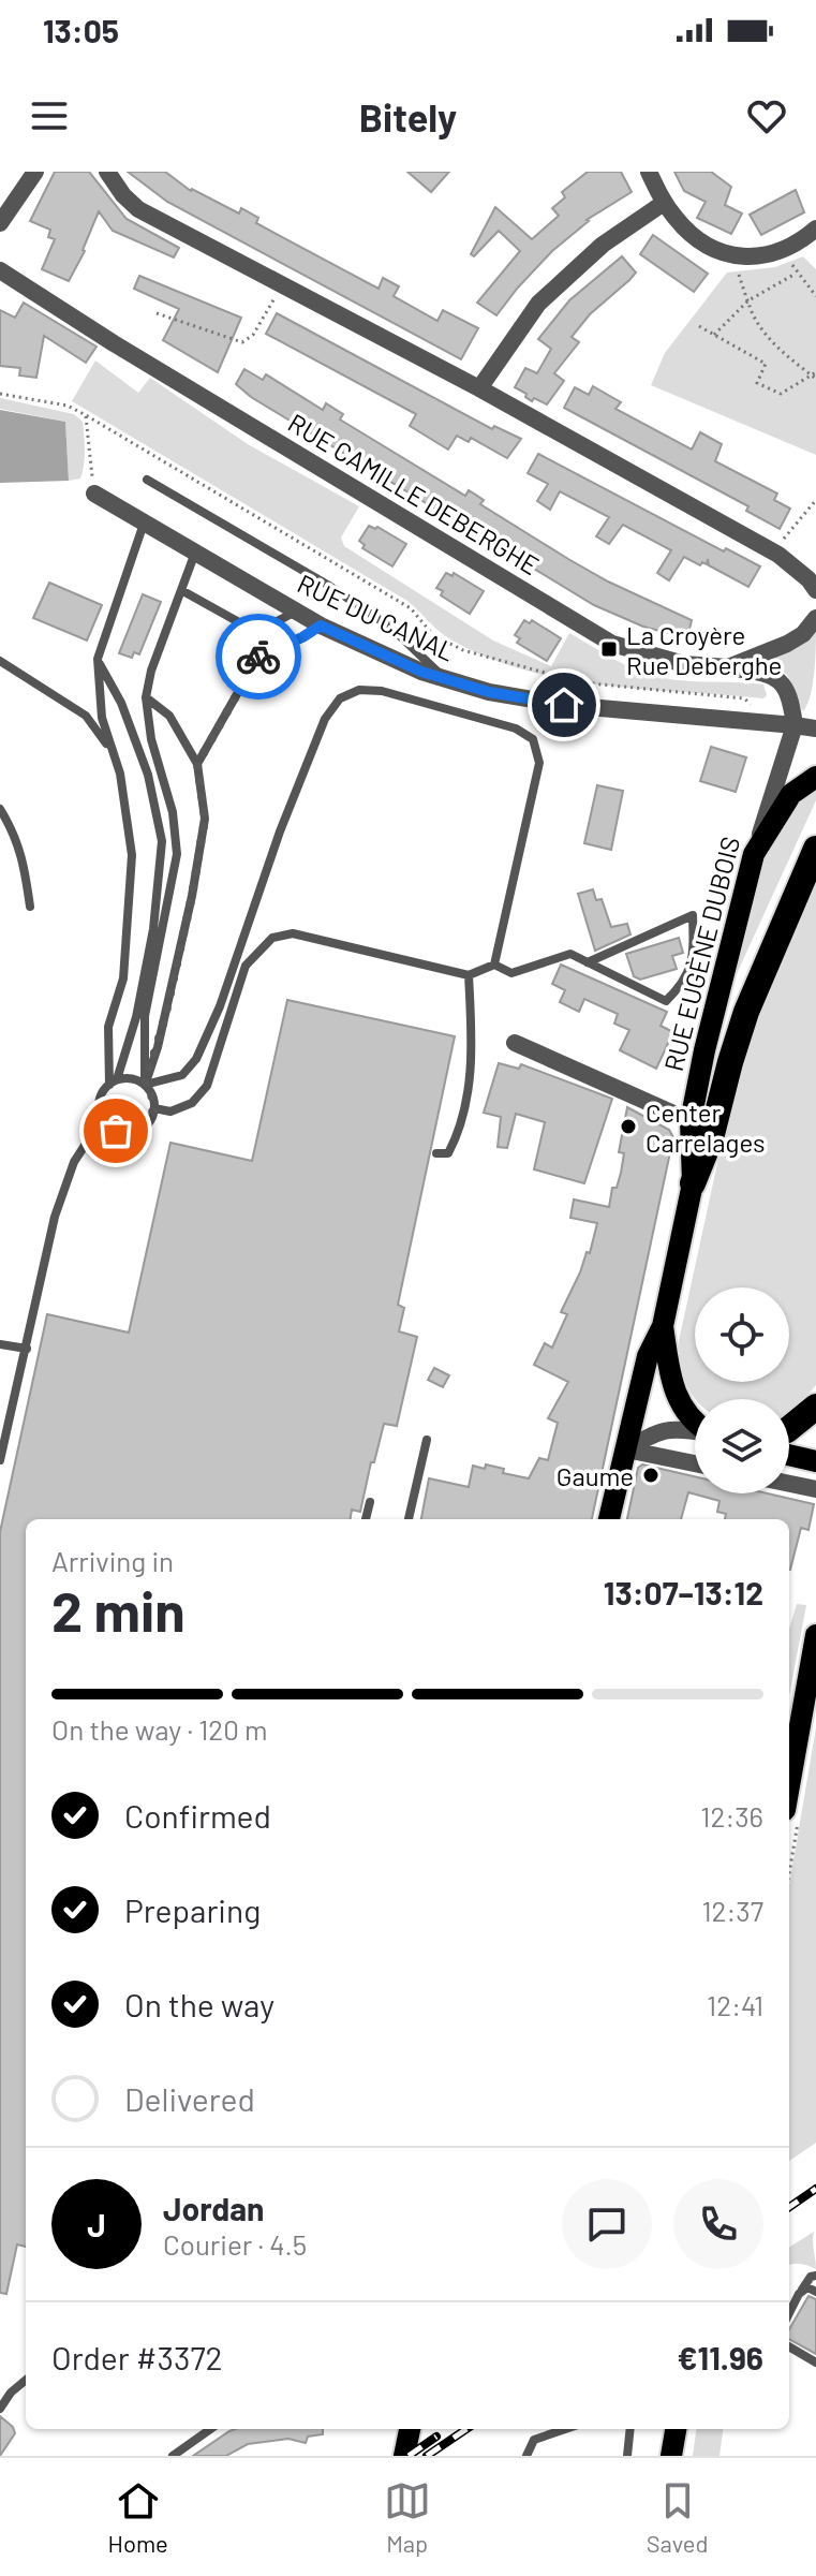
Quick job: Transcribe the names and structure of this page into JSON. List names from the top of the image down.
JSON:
{
  "streets": {
    "main road": ["RUE EUGÈNE DUBOIS"],
    "street": ["RUE CAMILLE DEBERGHE", "RUE DU CANAL"]
  },
  "crossings": [
    ["RUE DU CANAL", "RUE EUGÈNE DUBOIS"]
  ],
  "places": {
    "transit": ["La Croyère Rue Deberghe"],
    "other": ["Center Carrelages", "Gaume"]
  },
  "page": {
    "status": "13:05",
    "header": "Bitely",
    "heading": ["2 min", "Arriving in", "13:07–13:12"],
    "panel": [
      "Jordan",
      "Courier · 4.5",
      "Order #3372",
      "€11.96"
    ],
    "bar": "On the way · 120 m",
    "list": [
      ["Confirmed", "12:36"],
      ["Preparing", "12:37"],
      ["On the way", "12:41"],
      "Delivered"
    ],
    "round": "J",
    "tabs": ["Home", "Map", "Saved"]
  }
}
